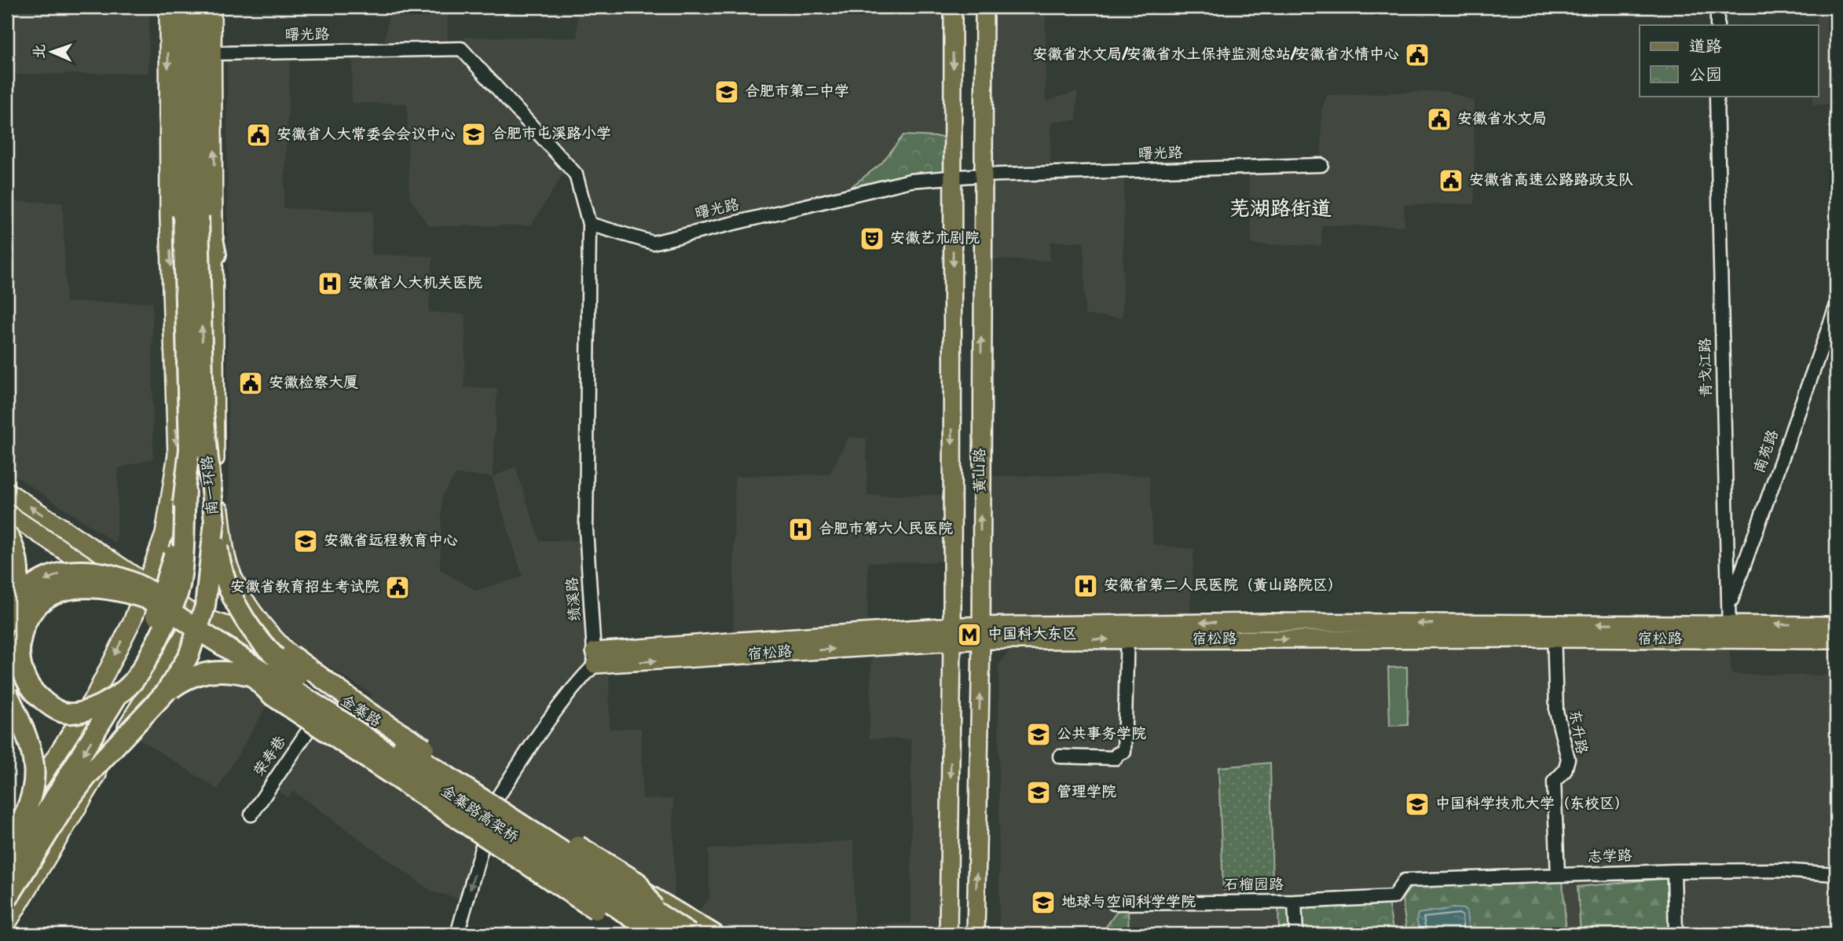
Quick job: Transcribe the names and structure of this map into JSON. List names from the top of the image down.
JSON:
{
  "streets": {
    "highway": ["南一环路", "金寨路", "金寨路高架桥"],
    "main road": ["黄山路", "宿松路"],
    "street": [
      "曙光路",
      "青戈江路",
      "南苑路",
      "绩溪路",
      "东升路",
      "荣寿巷",
      "志学路",
      "石榴园路"
    ]
  },
  "crossings": [
    ["曙光路", "黄山路"],
    ["曙光路", "绩溪路"],
    ["青戈江路", "南苑路"],
    ["青戈江路", "宿松路"],
    ["南苑路", "宿松路"],
    ["黄山路", "宿松路"],
    ["南一环路", "金寨路高架桥"],
    ["绩溪路", "宿松路"],
    ["宿松路", "东升路"],
    ["东升路", "志学路"],
    ["志学路", "石榴园路"]
  ],
  "districts": ["芜湖路街道"],
  "places": {
    "public building": [
      "安徽省水文局/安徽省水土保持监测总站/安徽省水情中心",
      "安徽省水文局",
      "安徽省人大常委会会议中心",
      "安徽省高速公路路政支队",
      "安徽检察大厦",
      "安徽省教育招生考试院"
    ],
    "school or university": [
      "合肥市第二中学",
      "合肥市屯溪路小学",
      "安徽省远程教育中心",
      "公共事务学院",
      "管理学院",
      "中国科学技术大学（东校区）",
      "地球与空间科学学院"
    ],
    "theatre": ["安徽艺术剧院"],
    "hospital": ["安徽省人大机关医院", "合肥市第六人民医院", "安徽省第二人民医院（黄山路院区）"],
    "metro station": ["中国科大东区"]
  },
  "legend": ["道路", "公园"],
  "north": "left"
}
